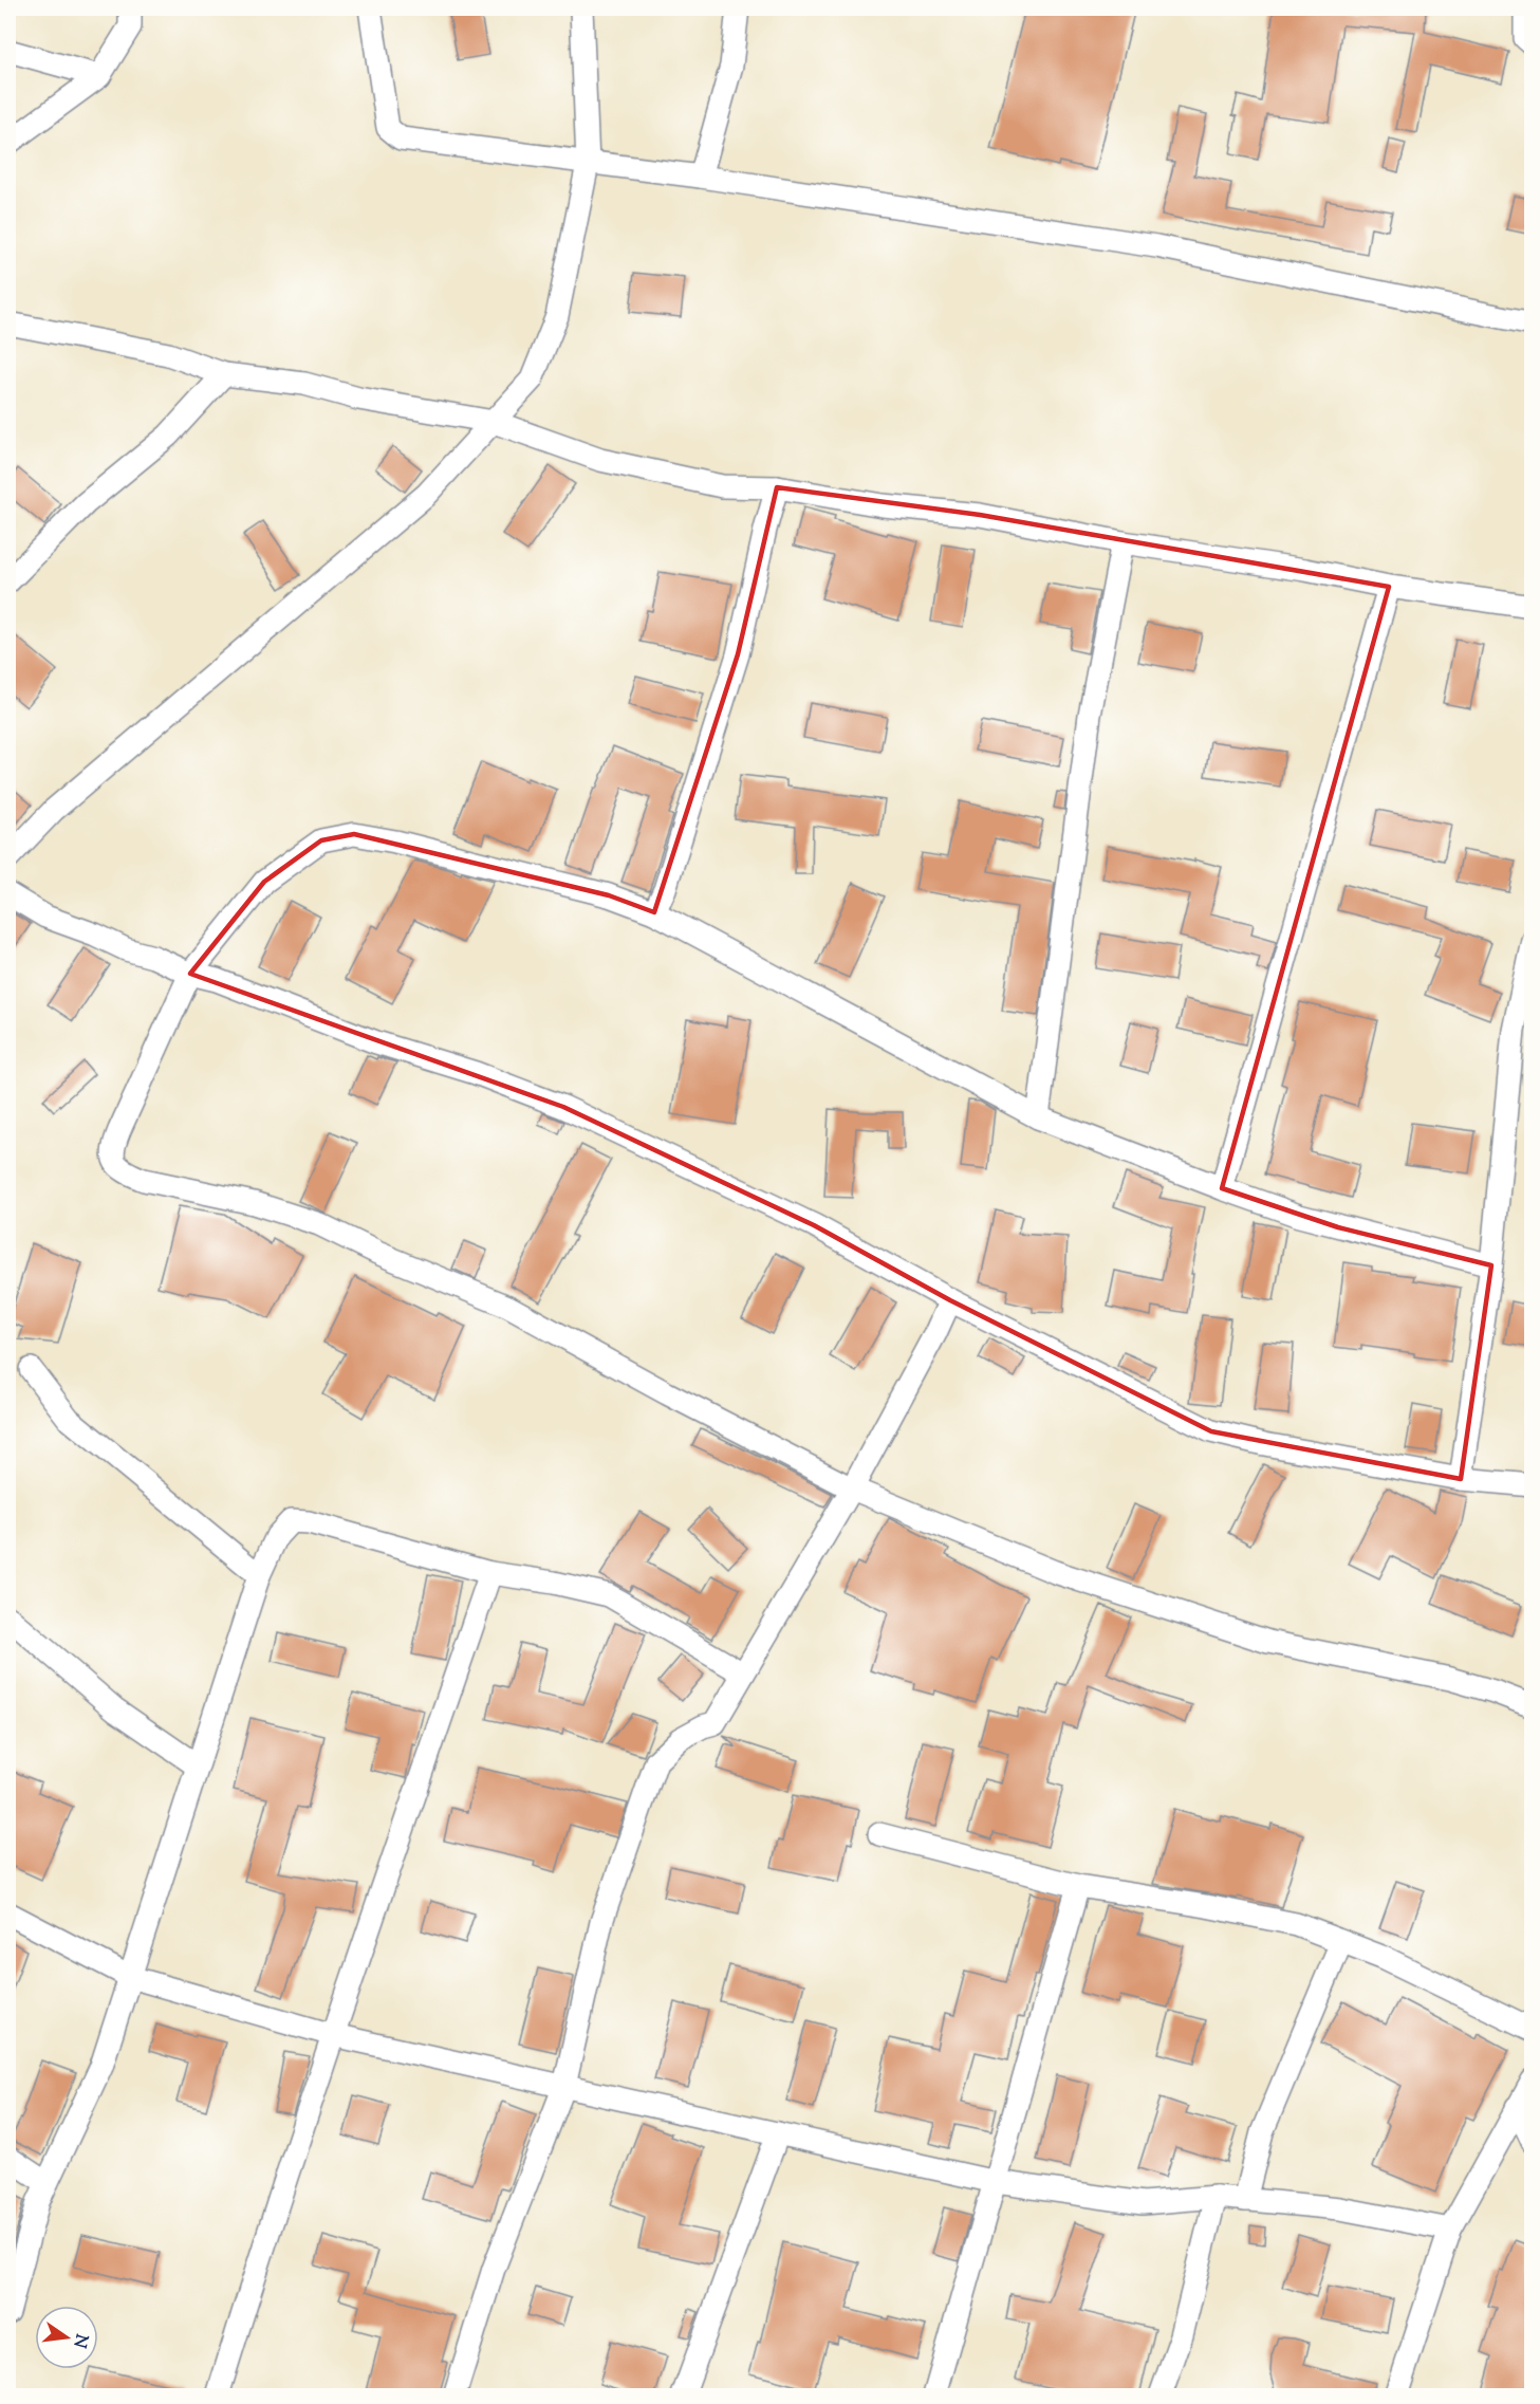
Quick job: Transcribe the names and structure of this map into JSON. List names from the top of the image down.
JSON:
{
  "north": "right"
}
